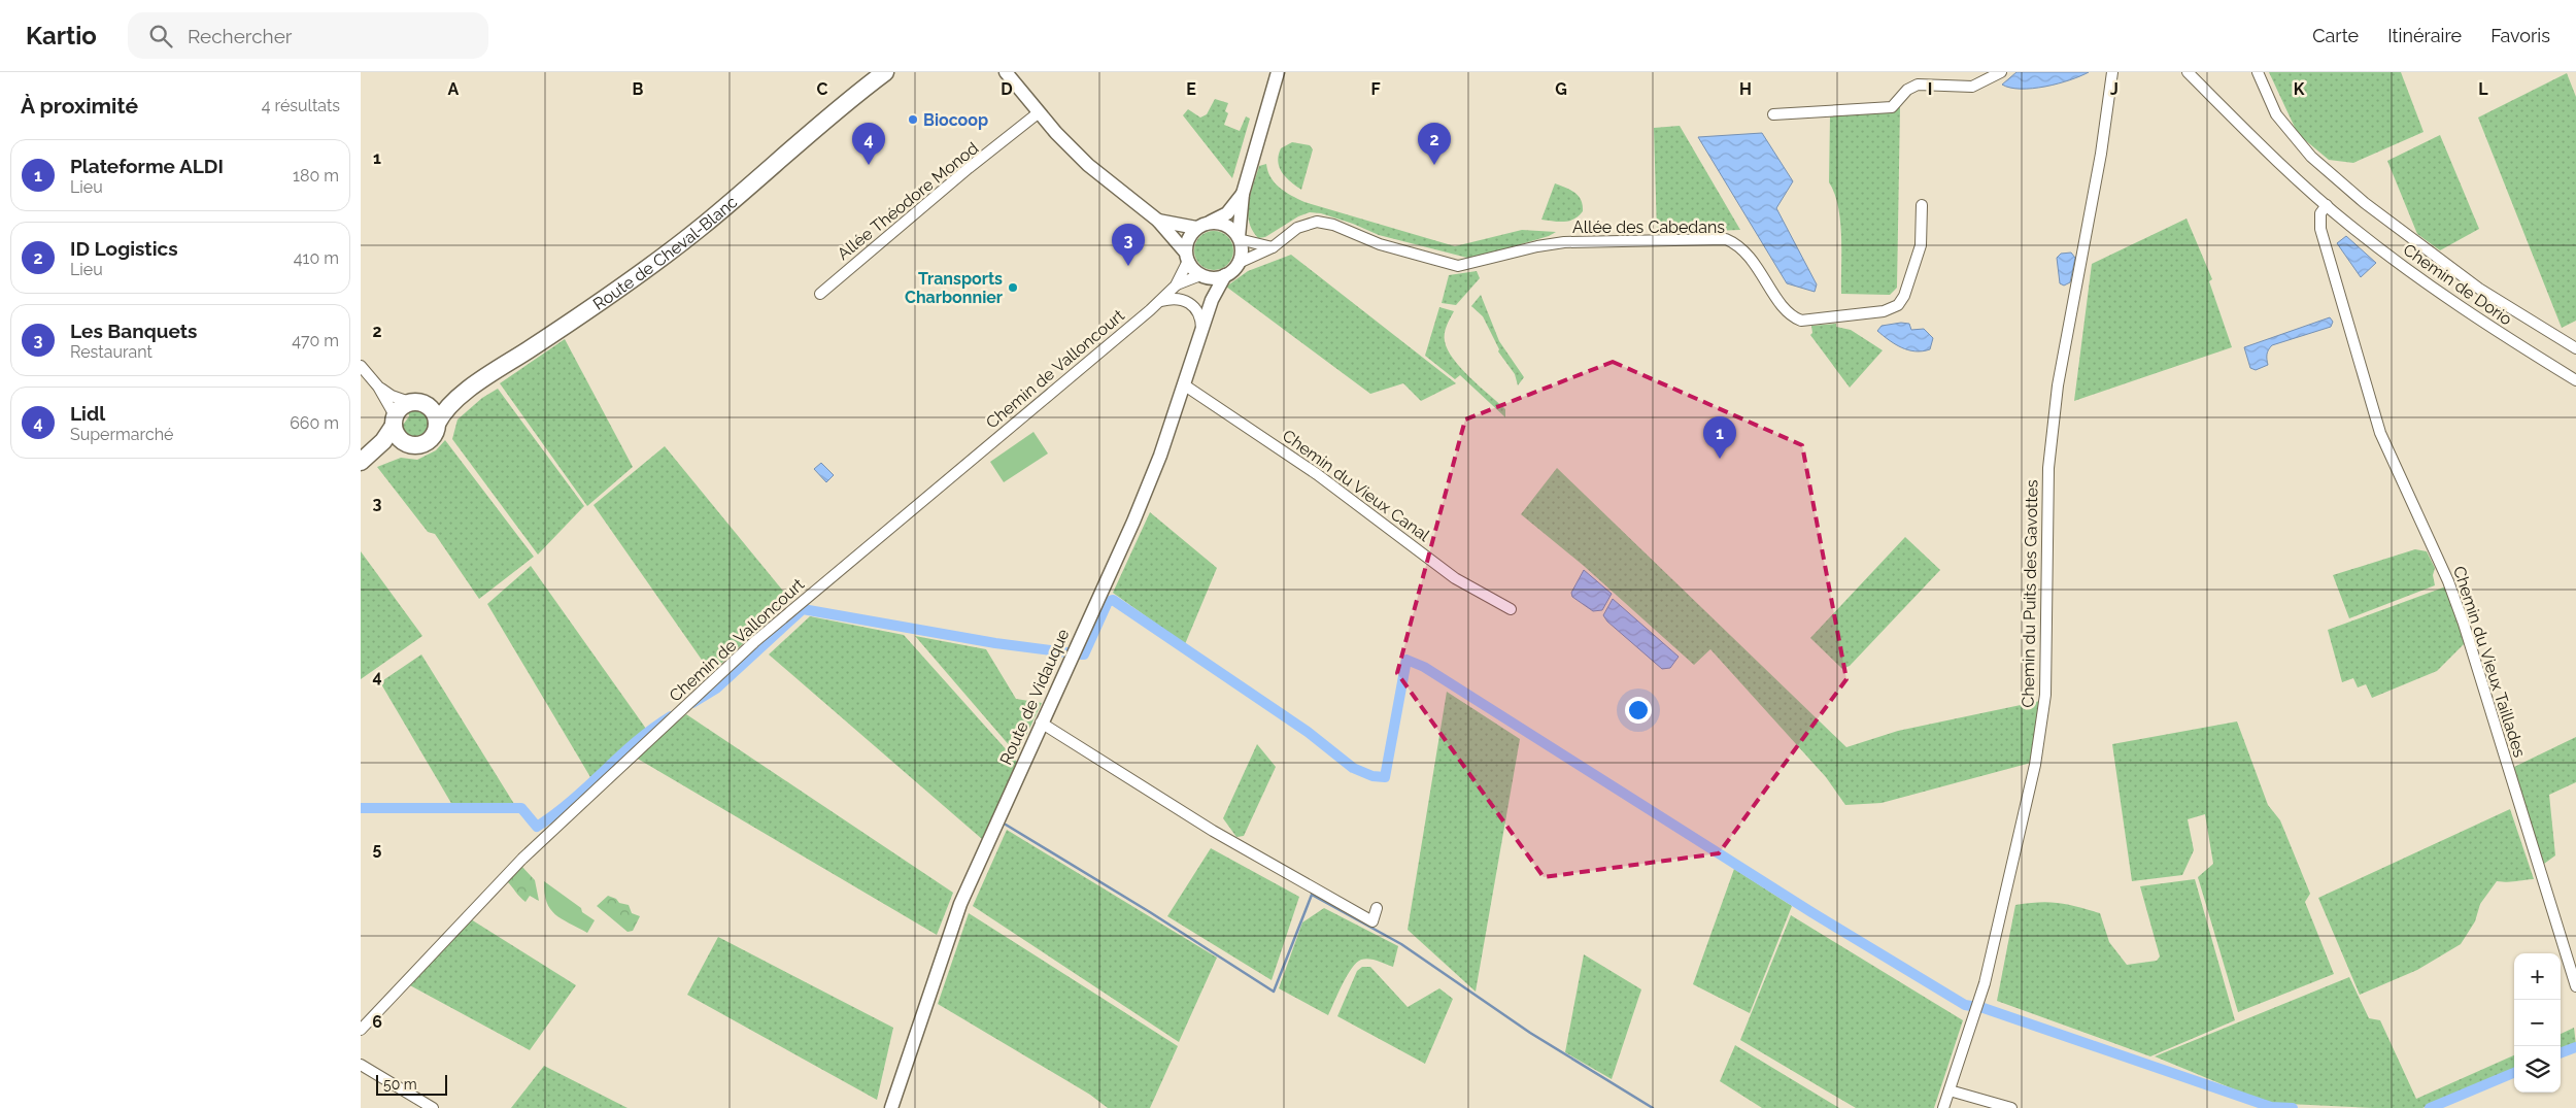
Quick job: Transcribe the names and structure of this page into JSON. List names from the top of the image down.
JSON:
{
  "streets": {
    "main road": ["Route de Cheval-Blanc"],
    "street": [
      "Allée Théodore Monod",
      "Allée des Cabedans",
      "Chemin de Dorio",
      "Chemin de Valloncourt",
      "Chemin du Vieux Canal",
      "Chemin du Puits des Gavottes",
      "Chemin du Vieux Taillades",
      "Route de Vidauque"
    ]
  },
  "crossings": [
    ["Chemin de Dorio", "Chemin du Vieux Taillades"],
    ["Chemin de Valloncourt", "Route de Vidauque"],
    ["Chemin du Vieux Canal", "Route de Vidauque"]
  ],
  "places": ["Biocoop", "Transports Charbonnier"],
  "scale_bar": "50 m",
  "page": {
    "header": "Kartio",
    "search": "Rechercher",
    "nav": ["Carte", "Itinéraire", "Favoris"],
    "heading": ["À proximité", "4 résultats"],
    "pins": [
      "2",
      "4",
      "3",
      "1"
    ],
    "list": [
      {
        "mark": "1",
        "name": "Plateforme ALDI",
        "note": "Lieu",
        "value": "180 m"
      },
      {
        "mark": "2",
        "name": "ID Logistics",
        "note": "Lieu",
        "value": "410 m"
      },
      {
        "mark": "3",
        "name": "Les Banquets",
        "note": "Restaurant",
        "value": "470 m"
      },
      {
        "mark": "4",
        "name": "Lidl",
        "note": "Supermarché",
        "value": "660 m"
      }
    ],
    "map_buttons": ["+", "−"],
    "scale": "50 m"
  },
  "grid": {
    "columns": [
      "A",
      "B",
      "C",
      "D",
      "E",
      "F",
      "G",
      "H",
      "I",
      "J",
      "K",
      "L"
    ],
    "rows": [
      "1",
      "2",
      "3",
      "4",
      "5",
      "6"
    ]
  }
}
